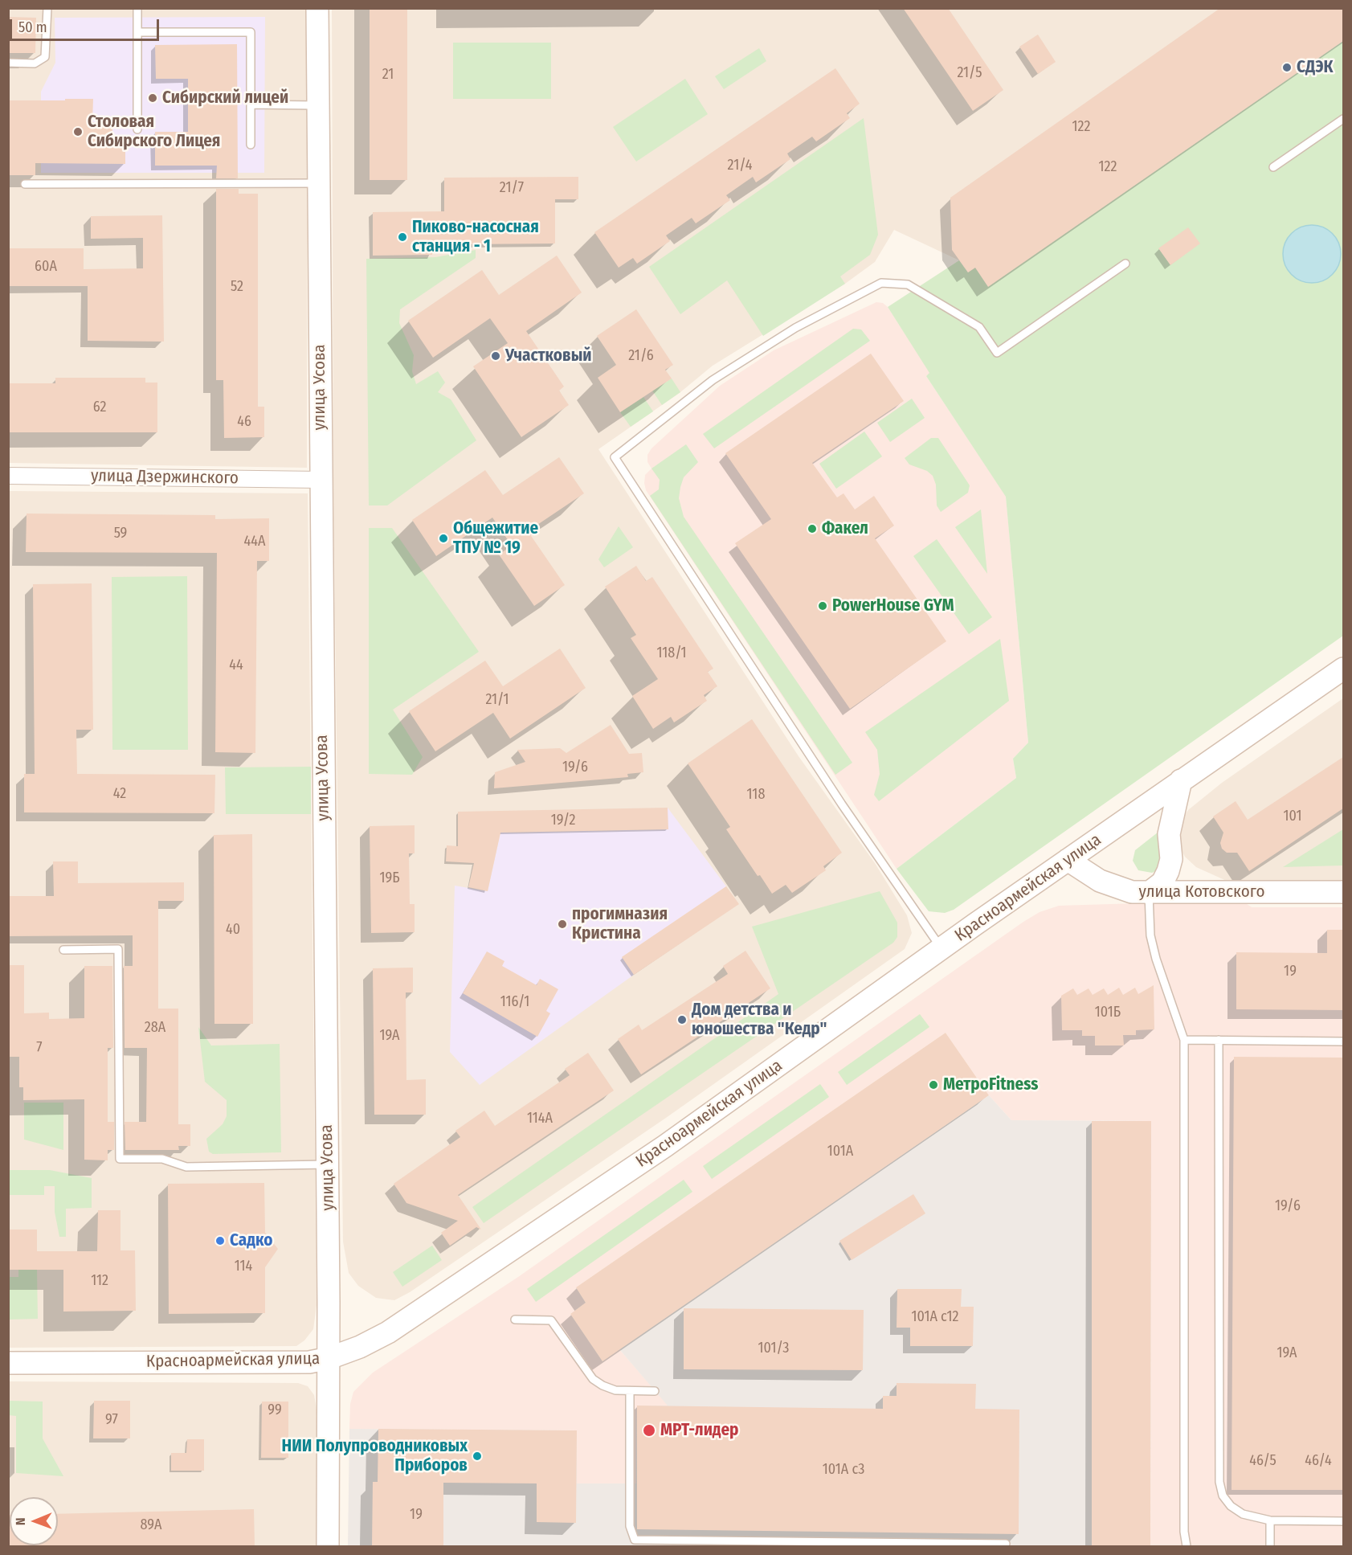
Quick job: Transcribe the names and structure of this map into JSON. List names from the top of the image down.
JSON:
{
  "streets": {
    "main road": ["улица Усова", "Красноармейская улица", "улица Котовского"],
    "street": ["улица Дзержинского"]
  },
  "crossings": [
    ["улица Усова", "улица Дзержинского"],
    ["улица Усова", "Красноармейская улица"],
    ["Красноармейская улица", "улица Котовского"]
  ],
  "places": [
    "СДЭК",
    "Сибирский лицей",
    "Столовая Сибирского Лицея",
    "Пиково-насосная станция - 1",
    "Участковый",
    "Факел",
    "Общежитие ТПУ № 19",
    "PowerHouse GYM",
    "прогимназия Кристина",
    "Дом детства и юношества \"Кедр\"",
    "МетроFitness",
    "Садко",
    "МРТ-лидер",
    "НИИ Полупроводниковых Приборов"
  ],
  "house_numbers": [
    "21/5",
    "21",
    "122",
    "21/4",
    "122",
    "21/7",
    "60А",
    "52",
    "21/6",
    "62",
    "46",
    "59",
    "44А",
    "118/1",
    "44",
    "21/1",
    "19/6",
    "42",
    "118",
    "101",
    "19/2",
    "19Б",
    "40",
    "19",
    "116/1",
    "101Б",
    "28А",
    "19А",
    "7",
    "114А",
    "101А",
    "19/6",
    "114",
    "112",
    "101А с12",
    "101/3",
    "19А",
    "99",
    "97",
    "46/5",
    "46/4",
    "101А с3",
    "19",
    "89А"
  ],
  "scale_bar": "50 m",
  "north": "left"
}
